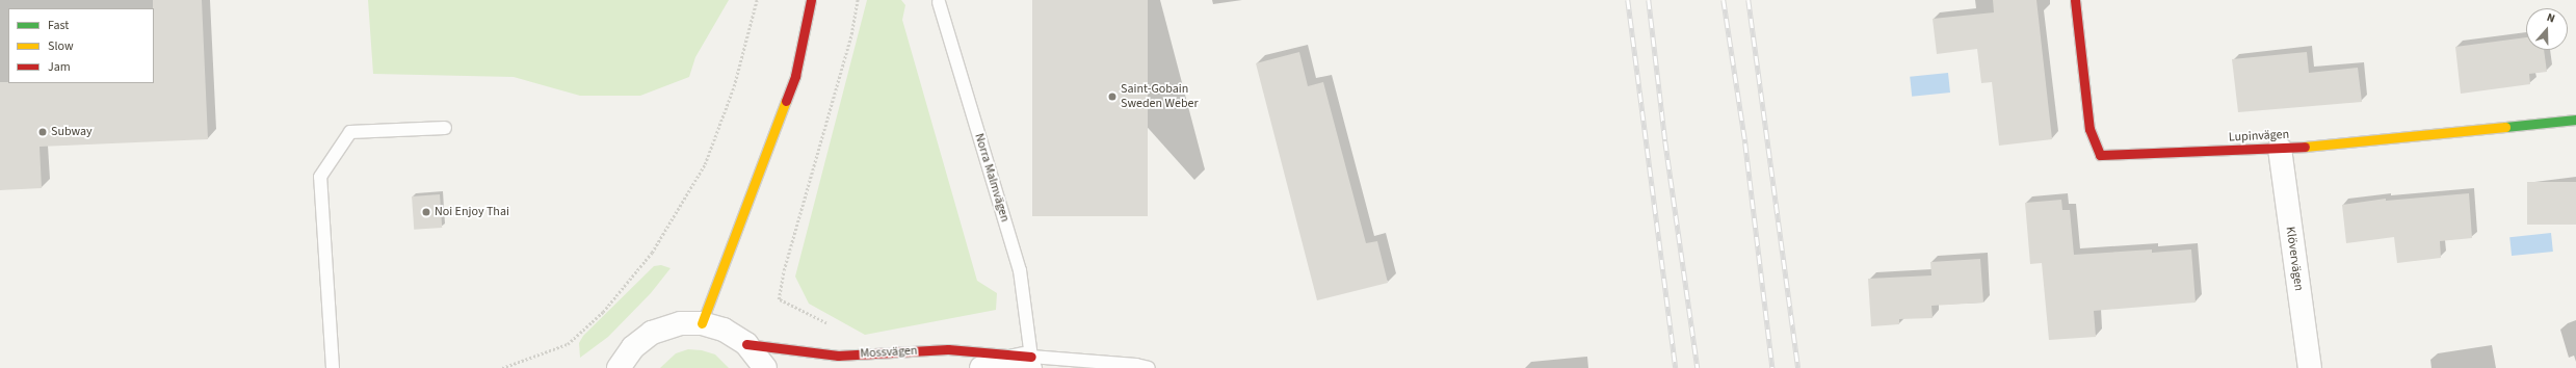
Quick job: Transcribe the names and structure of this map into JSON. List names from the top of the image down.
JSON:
{
  "streets": {
    "street": ["Lupinvägen", "Klövervägen", "Mossvägen"],
    "lane": ["Norra Malmvägen"]
  },
  "crossings": [
    ["Lupinvägen", "Klövervägen"],
    ["Norra Malmvägen", "Mossvägen"]
  ],
  "places": ["Saint-Gobain Sweden Weber", "Subway", "Noi Enjoy Thai"],
  "legend": ["Fast", "Slow", "Jam"],
  "north": "top"
}
